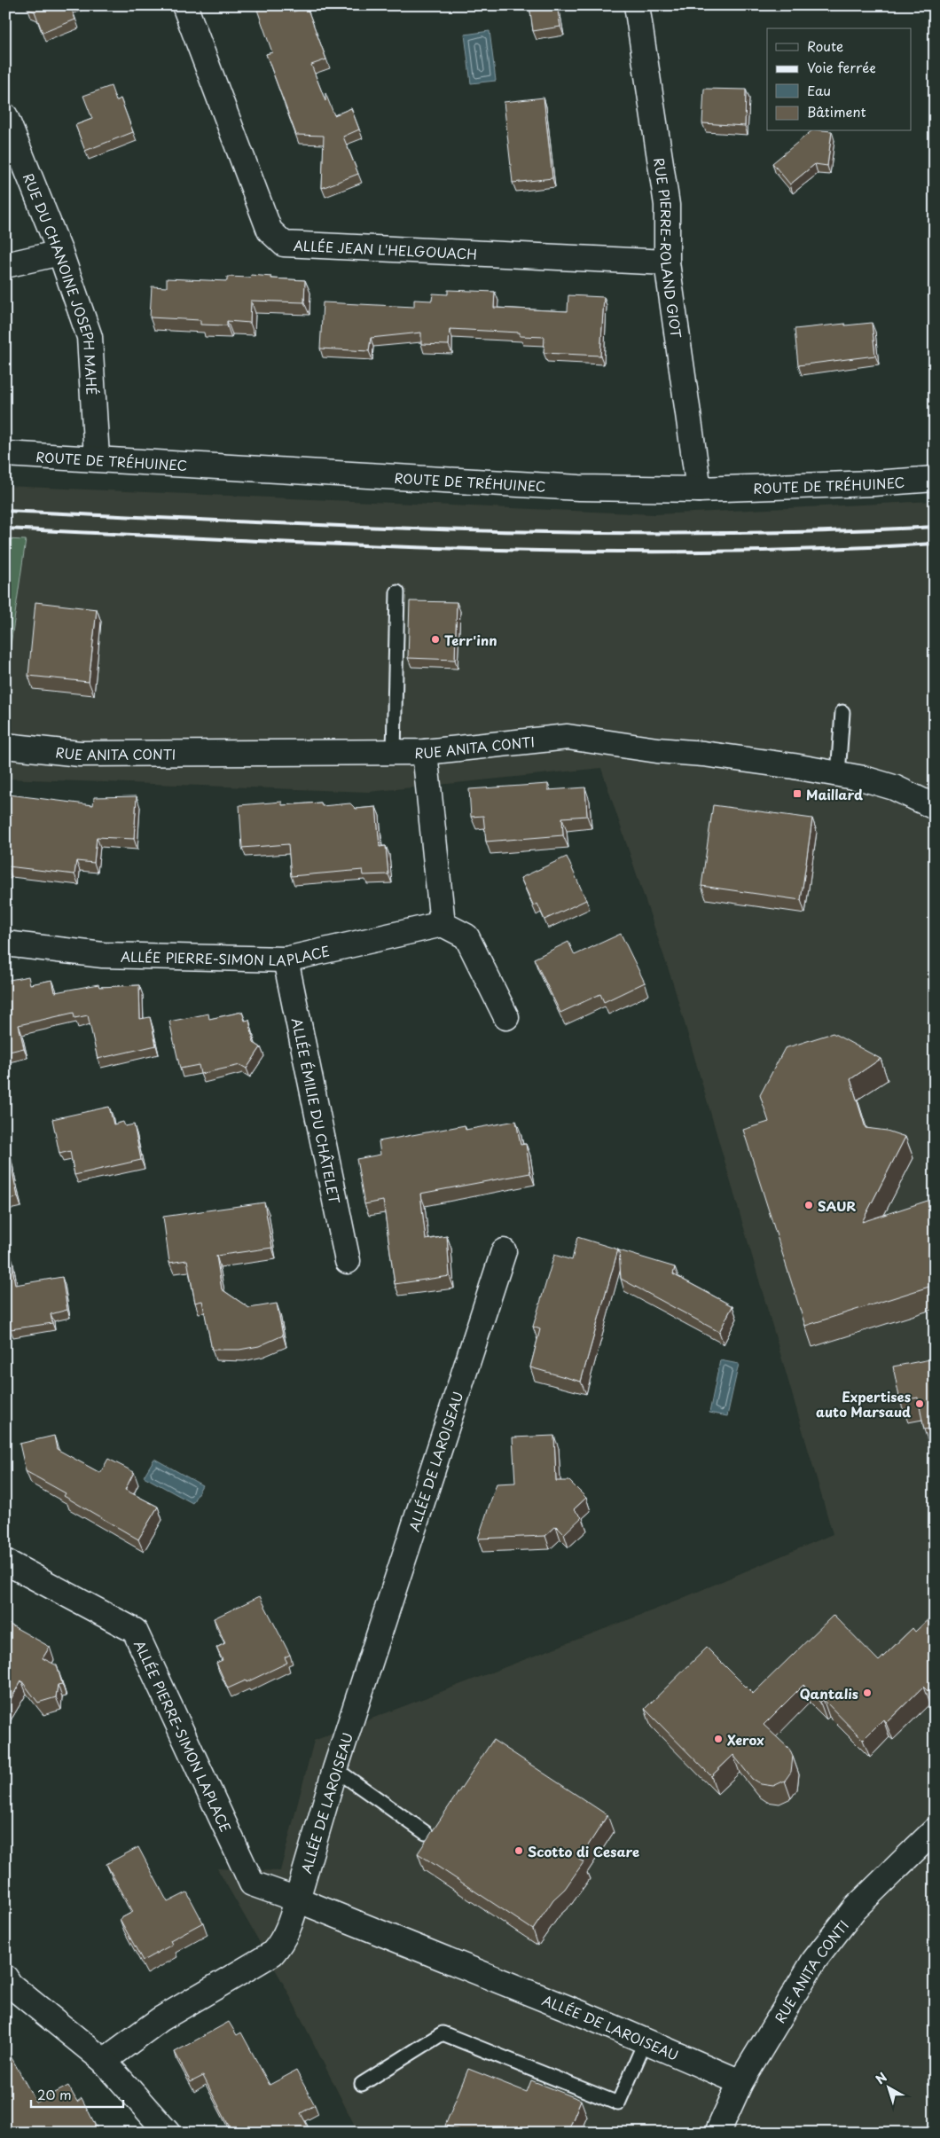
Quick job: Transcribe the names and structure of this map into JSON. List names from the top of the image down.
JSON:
{
  "streets": {
    "street": [
      "RUE PIERRE-ROLAND GIOT",
      "ALLÉE JEAN L'HELGOUACH",
      "RUE DU CHANOINE JOSEPH MAHÉ",
      "ROUTE DE TRÉHUINEC",
      "RUE ANITA CONTI",
      "ALLÉE PIERRE-SIMON LAPLACE",
      "ALLÉE ÉMILIE DU CHÂTELET",
      "ALLÉE DE LAROISEAU"
    ]
  },
  "crossings": [
    ["RUE PIERRE-ROLAND GIOT", "ALLÉE JEAN L'HELGOUACH"],
    ["RUE PIERRE-ROLAND GIOT", "ROUTE DE TRÉHUINEC"],
    ["RUE DU CHANOINE JOSEPH MAHÉ", "ROUTE DE TRÉHUINEC"],
    ["RUE ANITA CONTI", "ALLÉE DE LAROISEAU"],
    ["ALLÉE PIERRE-SIMON LAPLACE", "ALLÉE ÉMILIE DU CHÂTELET"],
    ["ALLÉE PIERRE-SIMON LAPLACE", "ALLÉE DE LAROISEAU"]
  ],
  "places": {
    "other": [
      "Terr'inn",
      "SAUR",
      "Expertises auto Marsaud",
      "Qantalis",
      "Xerox",
      "Scotto di Cesare"
    ],
    "transit": ["Maillard"]
  },
  "legend": [
    "Route",
    "Voie ferrée",
    "Eau",
    "Bâtiment"
  ],
  "scale_bar": "20 m",
  "north": "top left"
}
